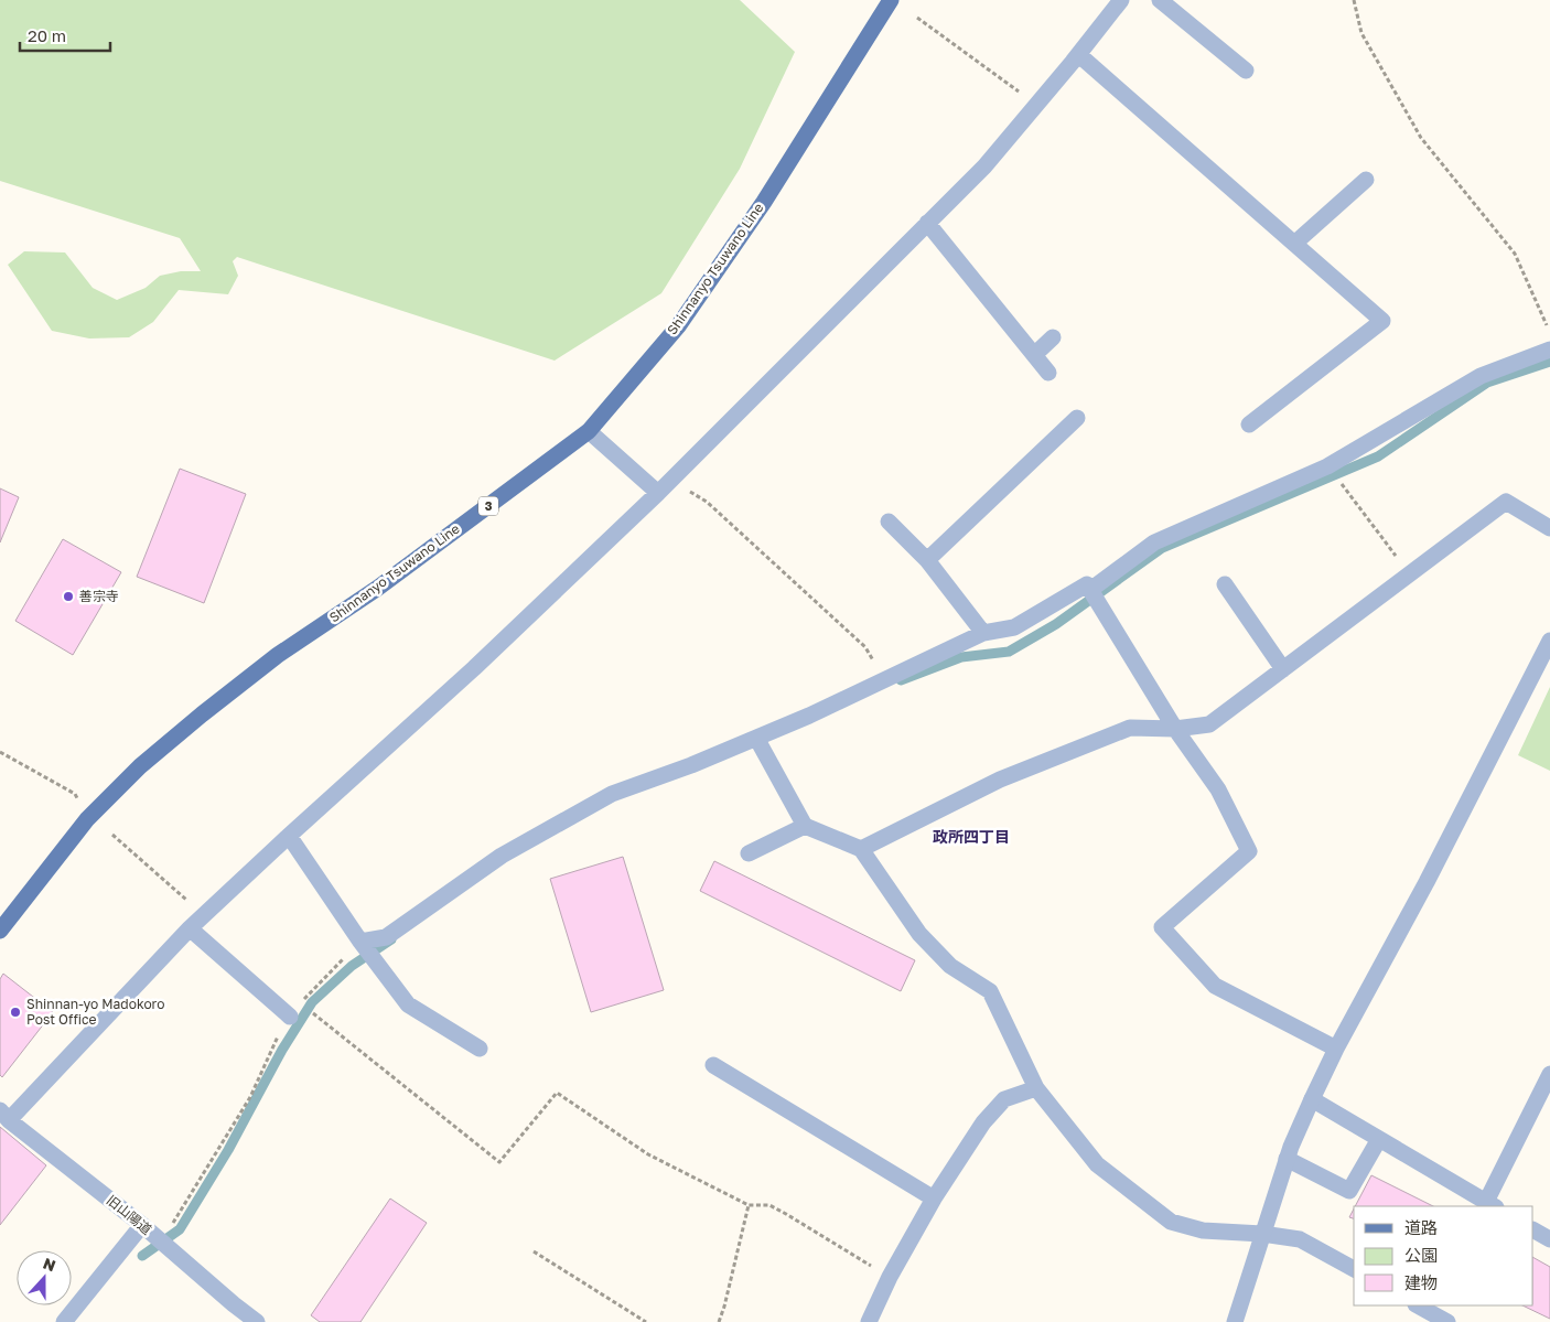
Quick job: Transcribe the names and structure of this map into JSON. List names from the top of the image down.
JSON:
{
  "streets": {
    "main road": ["Shinnanyo Tsuwano Line", "3"],
    "street": ["旧山陽道"]
  },
  "districts": ["政所四丁目"],
  "places": ["善宗寺", "Shinnan-yo Madokoro Post Office"],
  "legend": ["道路", "公園", "建物"],
  "scale_bar": "20 m",
  "north": "top"
}
